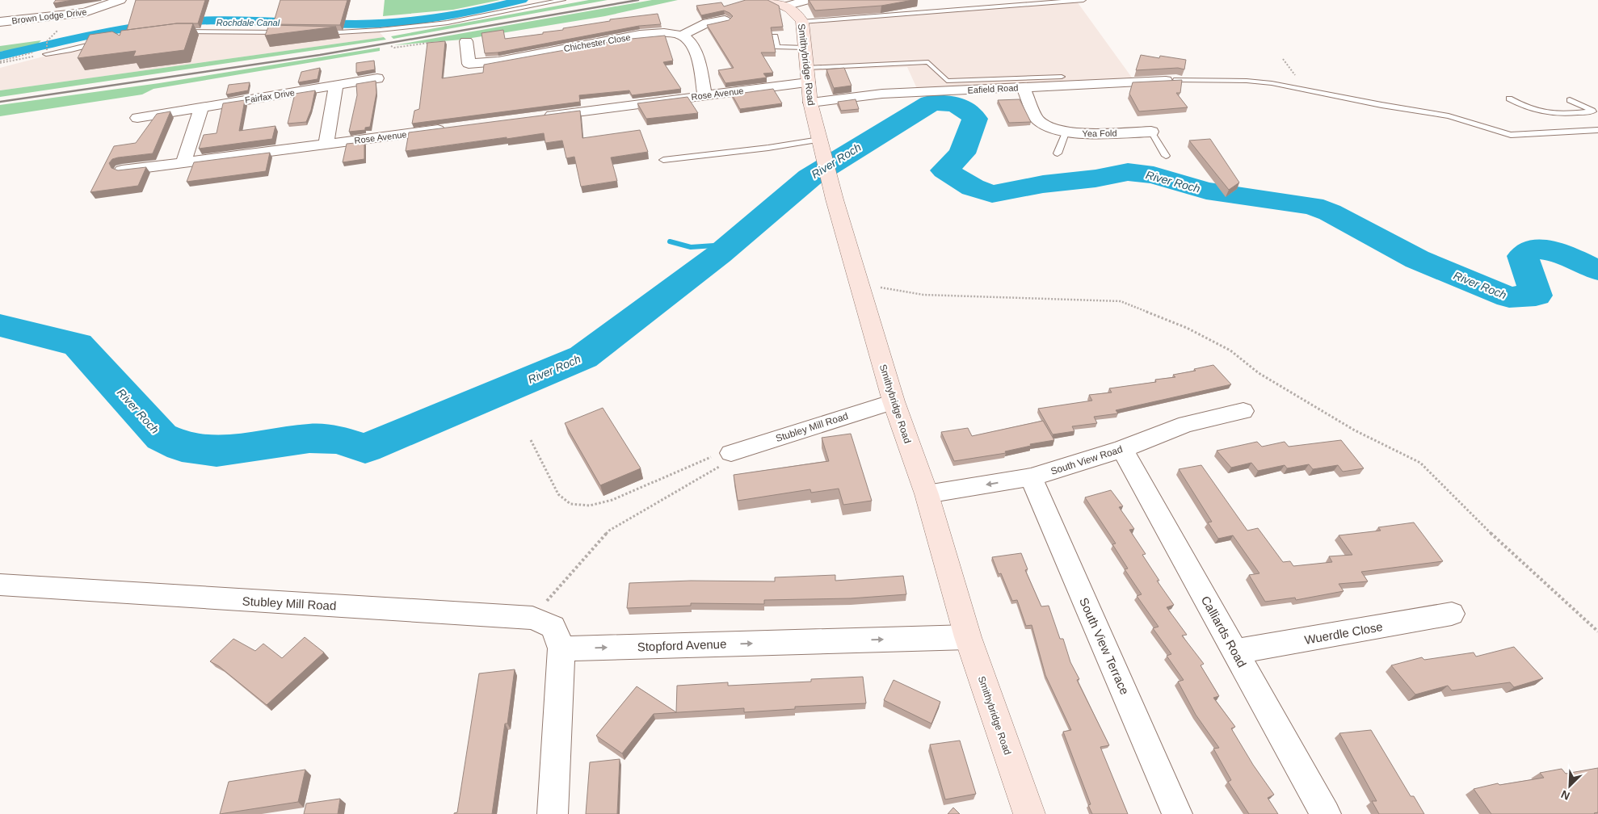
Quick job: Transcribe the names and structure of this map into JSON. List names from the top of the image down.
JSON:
{
  "streets": {
    "street": [
      "Brown Lodge Drive",
      "Chichester Close",
      "Smithybridge Road",
      "Eafield Road",
      "Rose Avenue",
      "Fairfax Drive",
      "Yea Fold",
      "Stubley Mill Road",
      "South View Road",
      "Calliards Road",
      "Wuerdle Close",
      "Stopford Avenue",
      "South View Terrace"
    ]
  },
  "crossings": [
    ["Smithybridge Road", "Eafield Road"],
    ["Smithybridge Road", "Rose Avenue"],
    ["Smithybridge Road", "Stubley Mill Road"],
    ["Smithybridge Road", "South View Road"],
    ["Smithybridge Road", "Stopford Avenue"],
    ["Eafield Road", "Yea Fold"],
    ["Stubley Mill Road", "Stopford Avenue"],
    ["South View Road", "Calliards Road"],
    ["South View Road", "South View Terrace"],
    ["Calliards Road", "Wuerdle Close"]
  ],
  "one_way": ["Stopford Avenue"],
  "water": ["Rochdale Canal", "River Roch"],
  "north": "bottom left"
}
